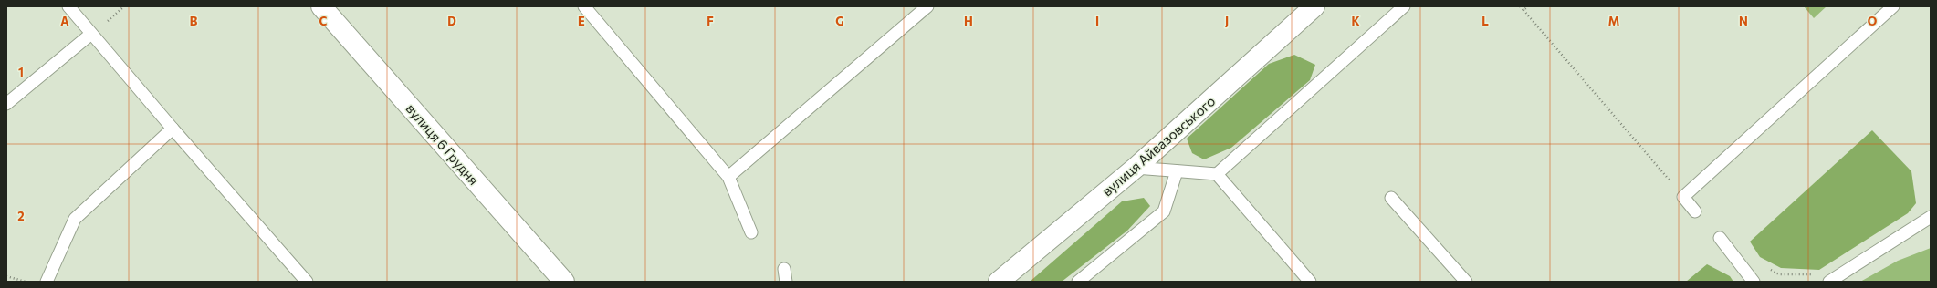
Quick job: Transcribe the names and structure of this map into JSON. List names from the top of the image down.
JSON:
{
  "streets": {
    "street": ["вулиця 6 Грудня", "вулиця Айвазовського"]
  },
  "grid": {
    "columns": [
      "A",
      "B",
      "C",
      "D",
      "E",
      "F",
      "G",
      "H",
      "I",
      "J",
      "K",
      "L",
      "M",
      "N",
      "O"
    ],
    "rows": ["1", "2"]
  }
}
